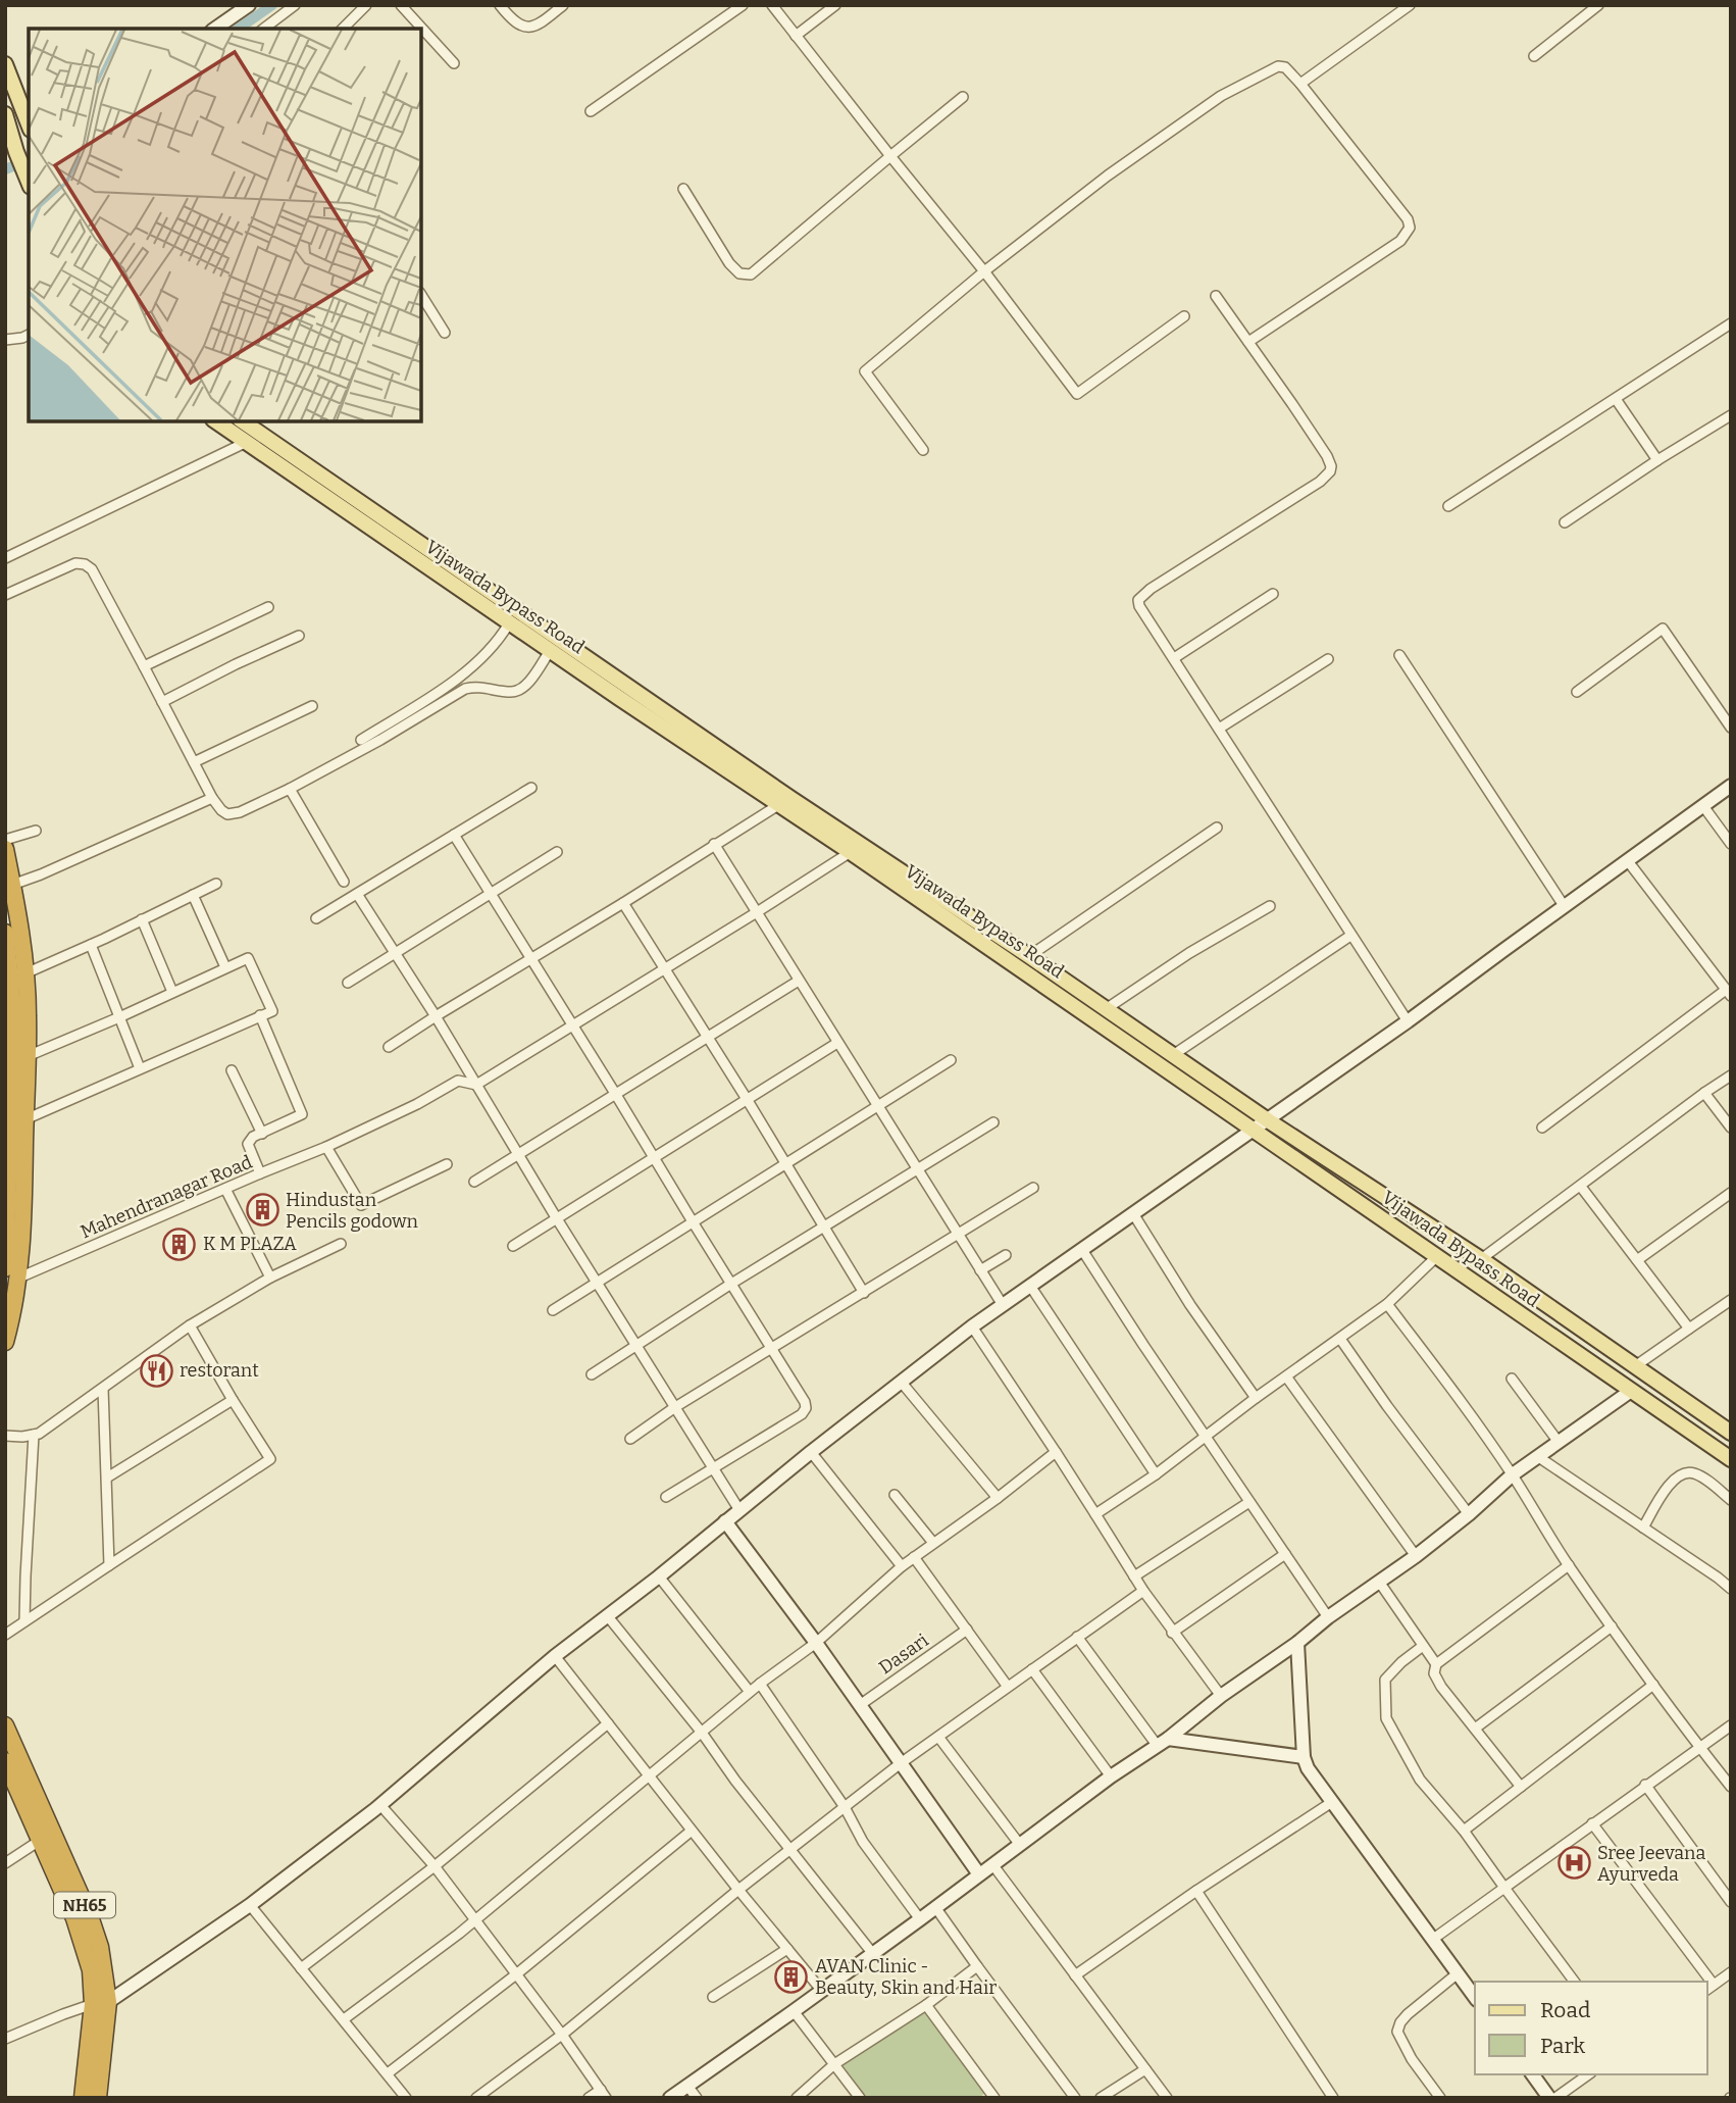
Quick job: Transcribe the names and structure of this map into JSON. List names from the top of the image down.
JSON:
{
  "streets": {
    "highway": ["NH65"],
    "main road": ["Vijawada Bypass Road"],
    "street": ["Mahendranagar Road", "Dasari"]
  },
  "places": {
    "building": ["Hindustan Pencils godown", "K M PLAZA", "AVAN Clinic - Beauty, Skin and Hair"],
    "restaurant": ["restorant"],
    "hospital": ["Sree Jeevana Ayurveda"]
  },
  "legend": ["Road", "Park"]
}
